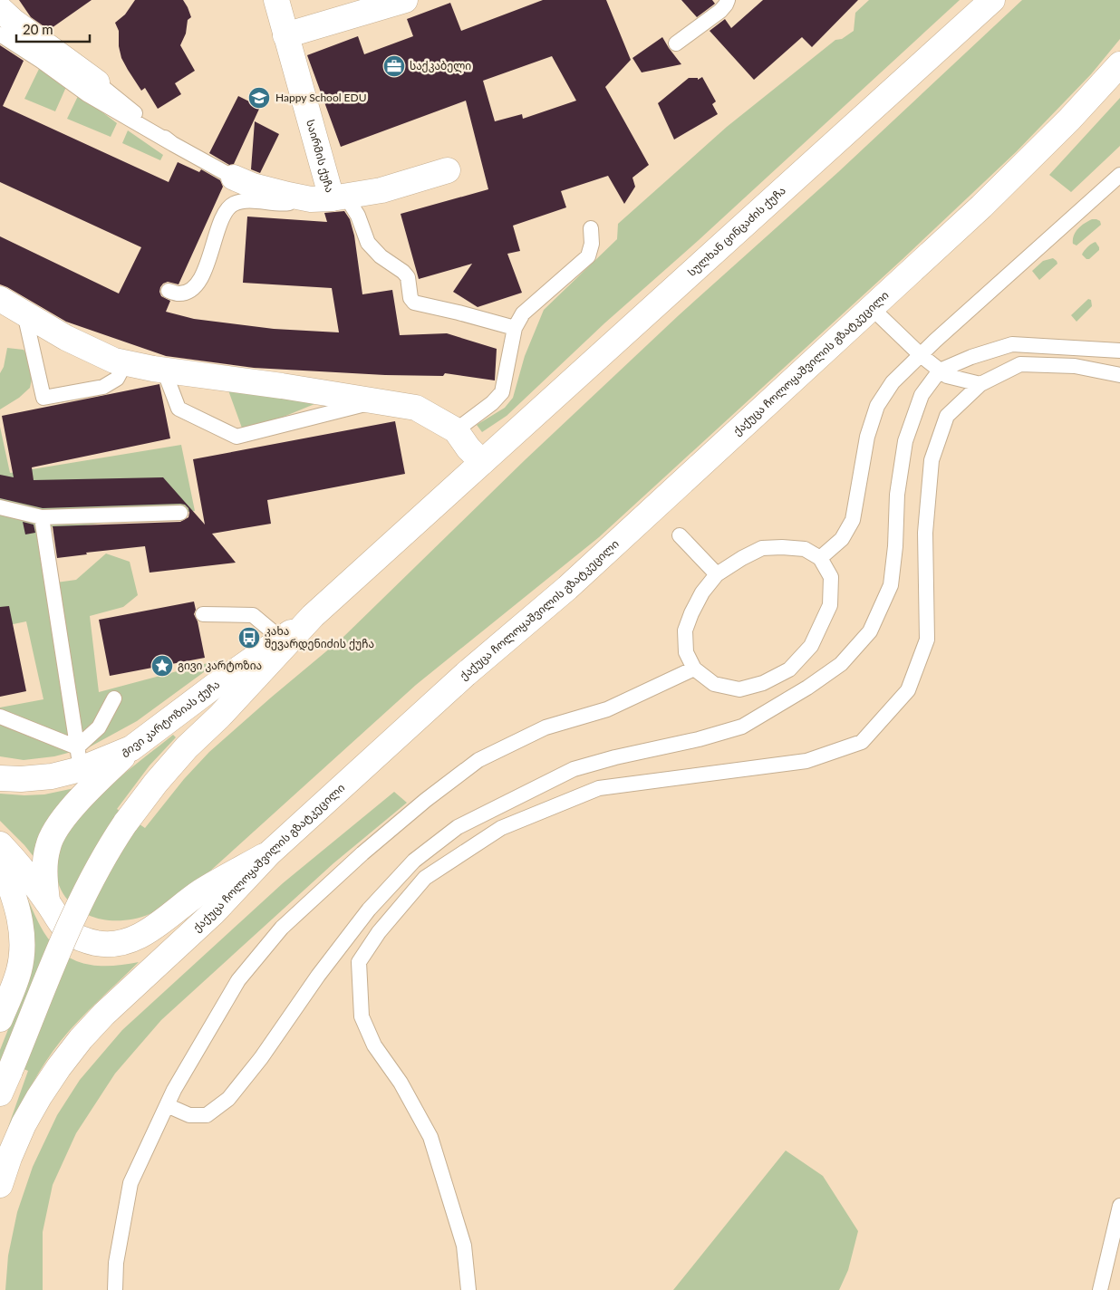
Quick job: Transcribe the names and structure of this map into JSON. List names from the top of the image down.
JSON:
{
  "streets": {
    "main road": [
      "საირმის ქუჩა",
      "სულხან ცინცაძის ქუჩა",
      "ქაქუცა ჩოლოყაშვილის გზატკეცილი",
      "გივი კარტოზიას ქუჩა"
    ]
  },
  "crossings": [
    ["სულხან ცინცაძის ქუჩა", "გივი კარტოზიას ქუჩა"]
  ],
  "places": {
    "office": ["საქკაბელი"],
    "school or university": ["Happy School EDU"],
    "bus stop": ["კახა შევარდენიძის ქუჩა"],
    "place": ["გივი კარტოზია"]
  },
  "scale_bar": "20 m"
}
